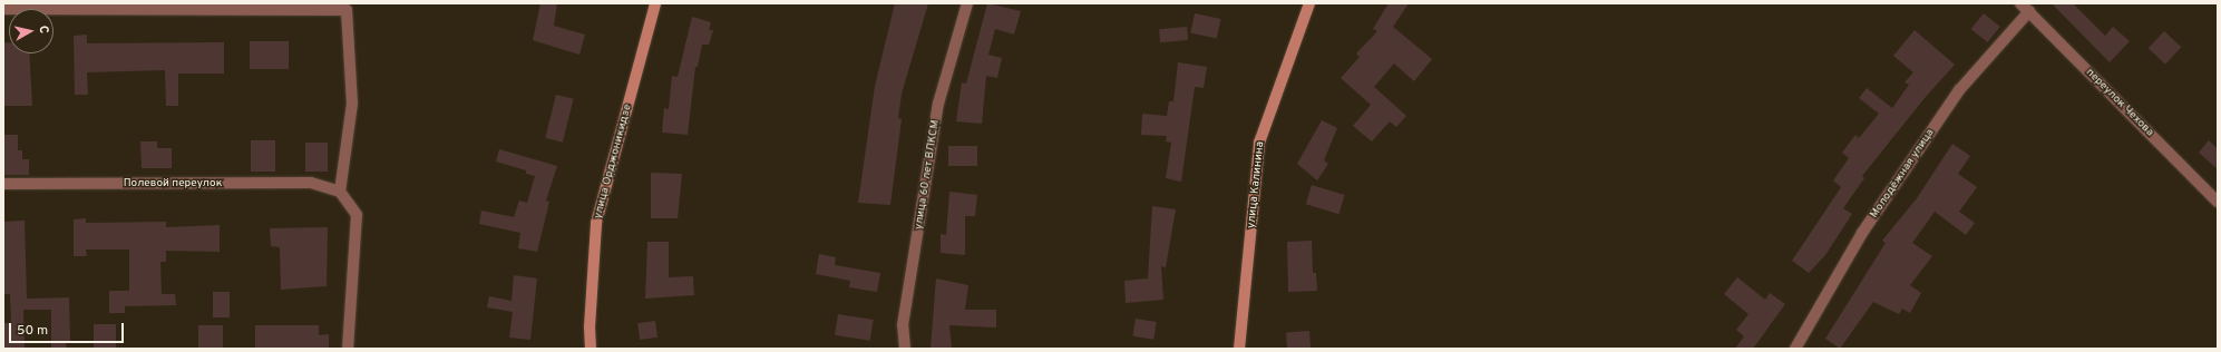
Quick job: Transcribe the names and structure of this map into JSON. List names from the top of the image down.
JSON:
{
  "streets": {
    "street": [
      "переулок Чехова",
      "улица Орджоникидзе",
      "Молодёжная улица",
      "улица 60 лет ВЛКСМ",
      "Полевой переулок",
      "улица Калинина"
    ]
  },
  "crossings": [
    ["переулок Чехова", "Молодёжная улица"]
  ],
  "scale_bar": "50 m",
  "north": "right"
}
